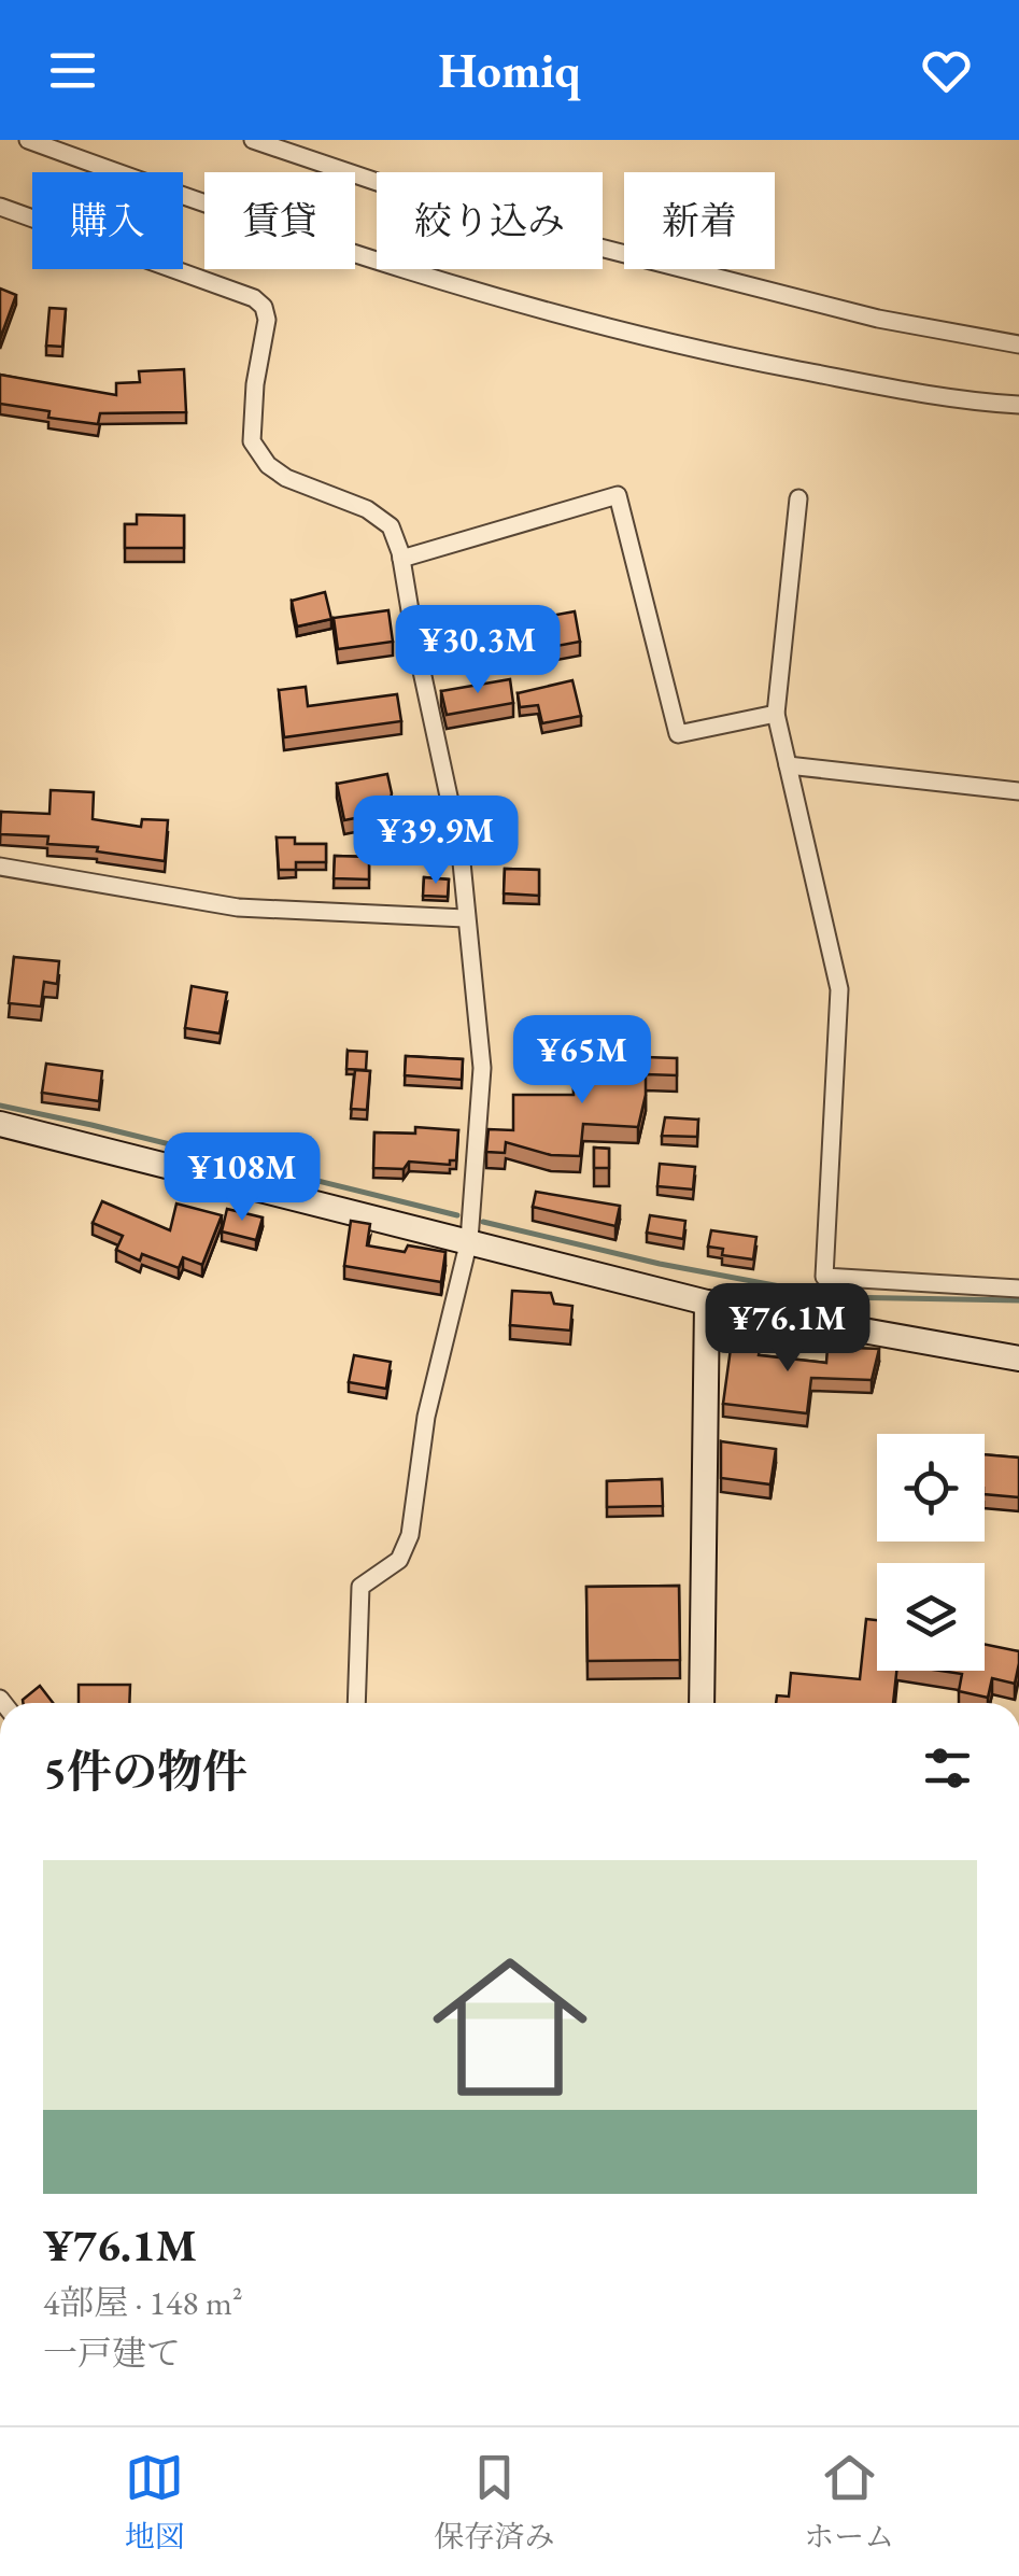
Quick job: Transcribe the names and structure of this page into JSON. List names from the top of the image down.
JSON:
{
  "page": {
    "header": "Homiq",
    "chip": [
      "購入",
      "賃貸",
      "絞り込み",
      "新着"
    ],
    "price": [
      "¥30.3M",
      "¥39.9M",
      "¥65M",
      "¥108M",
      "¥76.1M"
    ],
    "heading": "5件の物件",
    "list": [
      {
        "name": "¥76.1M",
        "note": "4部屋 · 148 m² · 一戸建て"
      }
    ],
    "tabs": ["地図", "保存済み", "ホーム"]
  }
}
